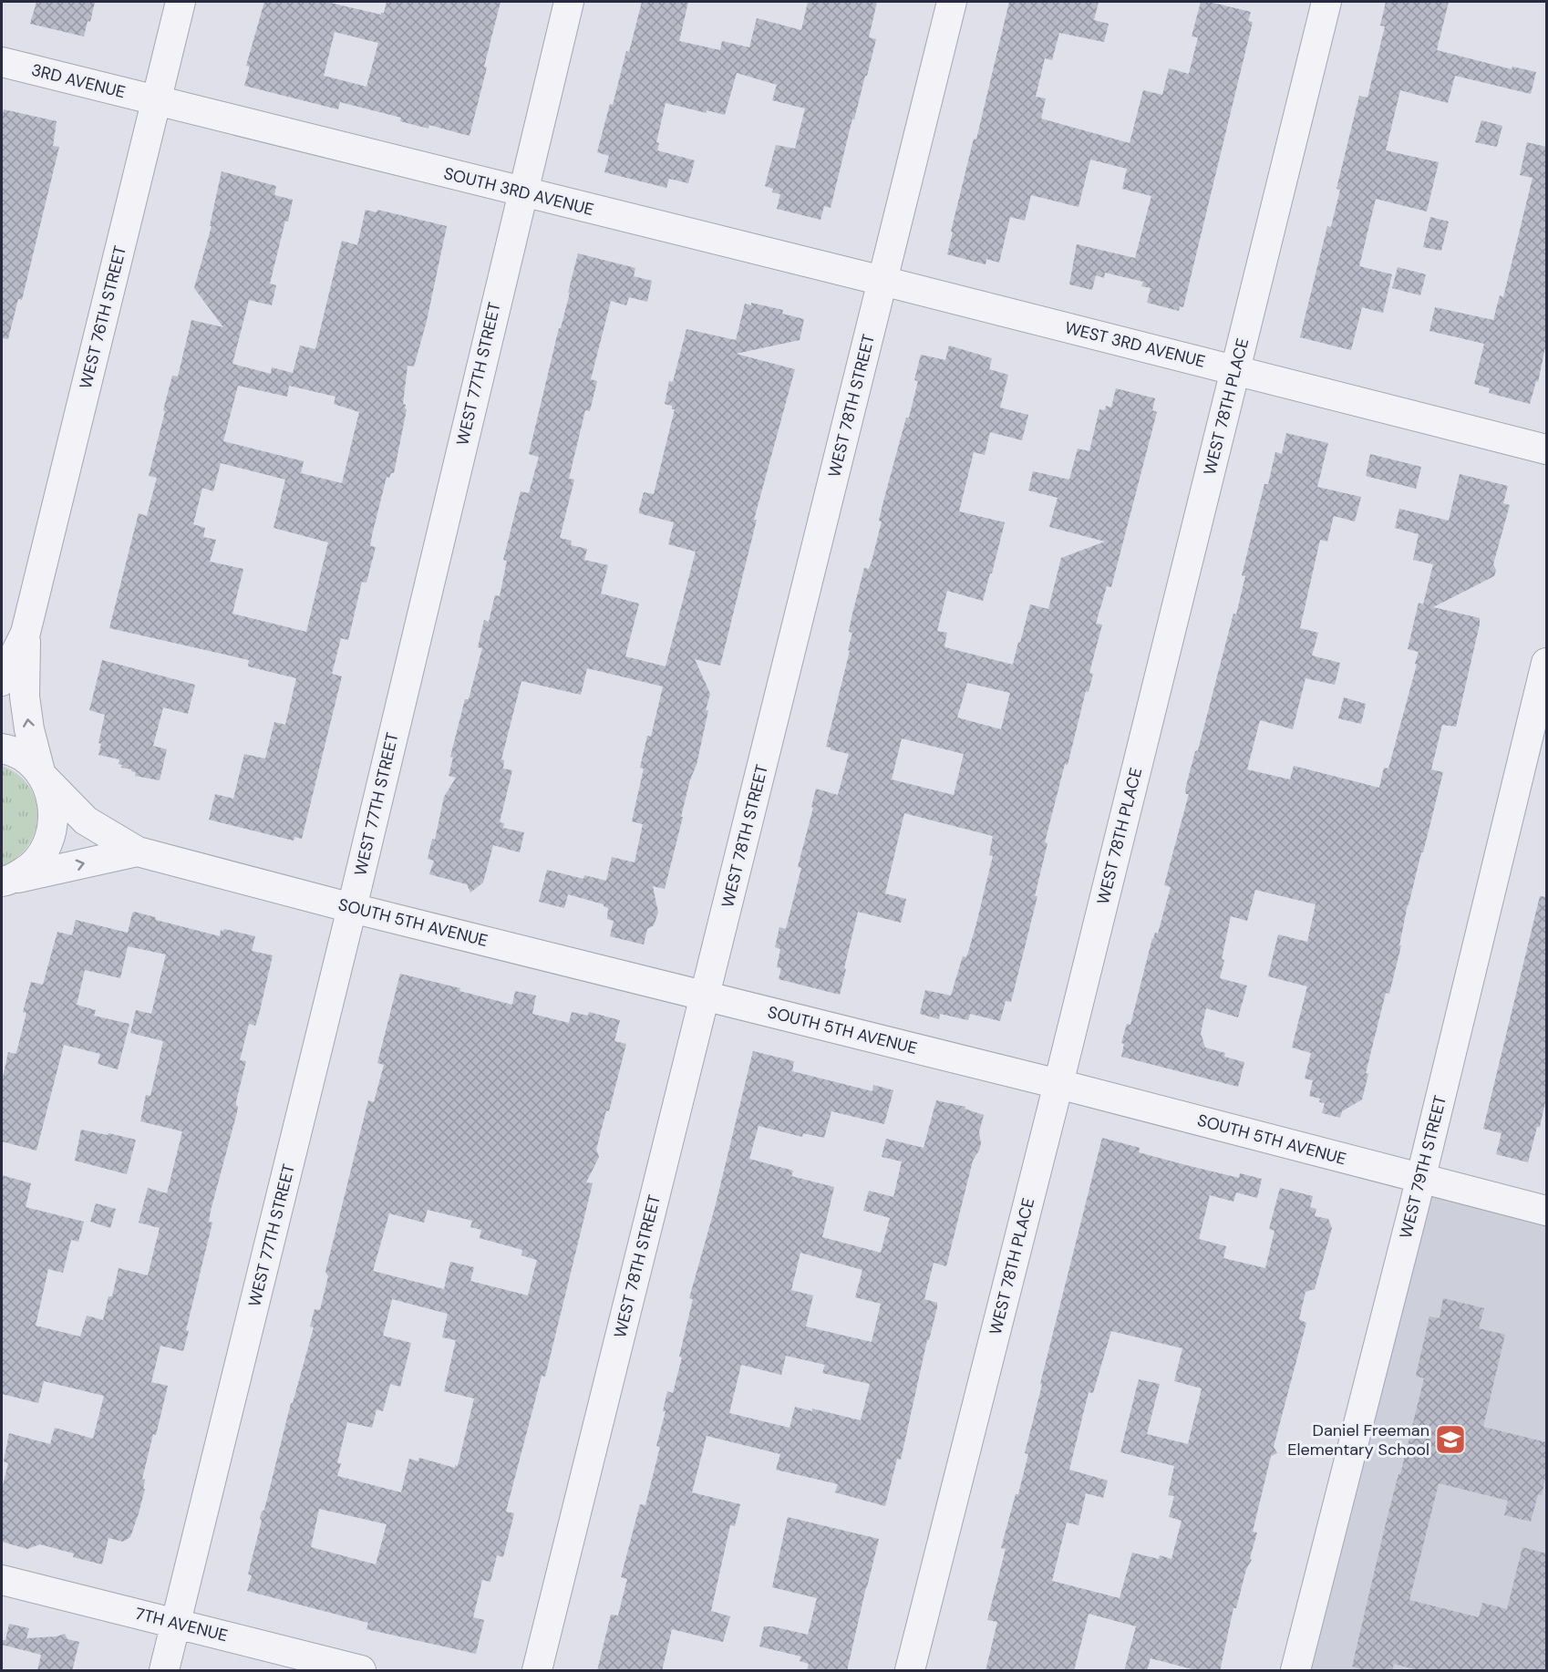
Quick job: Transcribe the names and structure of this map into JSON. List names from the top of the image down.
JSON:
{
  "streets": {
    "street": [
      "3RD AVENUE",
      "SOUTH 3RD AVENUE",
      "WEST 76TH STREET",
      "WEST 3RD AVENUE",
      "WEST 77TH STREET",
      "WEST 78TH STREET",
      "WEST 78TH PLACE",
      "SOUTH 5TH AVENUE",
      "WEST 79TH STREET",
      "7TH AVENUE"
    ]
  },
  "crossings": [
    ["3RD AVENUE", "SOUTH 3RD AVENUE"],
    ["3RD AVENUE", "WEST 76TH STREET"],
    ["SOUTH 3RD AVENUE", "WEST 76TH STREET"],
    ["SOUTH 3RD AVENUE", "WEST 3RD AVENUE"],
    ["SOUTH 3RD AVENUE", "WEST 77TH STREET"],
    ["SOUTH 3RD AVENUE", "WEST 78TH STREET"],
    ["WEST 76TH STREET", "SOUTH 5TH AVENUE"],
    ["WEST 3RD AVENUE", "WEST 78TH STREET"],
    ["WEST 3RD AVENUE", "WEST 78TH PLACE"],
    ["WEST 77TH STREET", "SOUTH 5TH AVENUE"],
    ["WEST 77TH STREET", "7TH AVENUE"],
    ["WEST 78TH STREET", "SOUTH 5TH AVENUE"],
    ["WEST 78TH PLACE", "SOUTH 5TH AVENUE"],
    ["SOUTH 5TH AVENUE", "WEST 79TH STREET"]
  ],
  "places": {
    "school or university": ["Daniel Freeman Elementary School"]
  }
}
